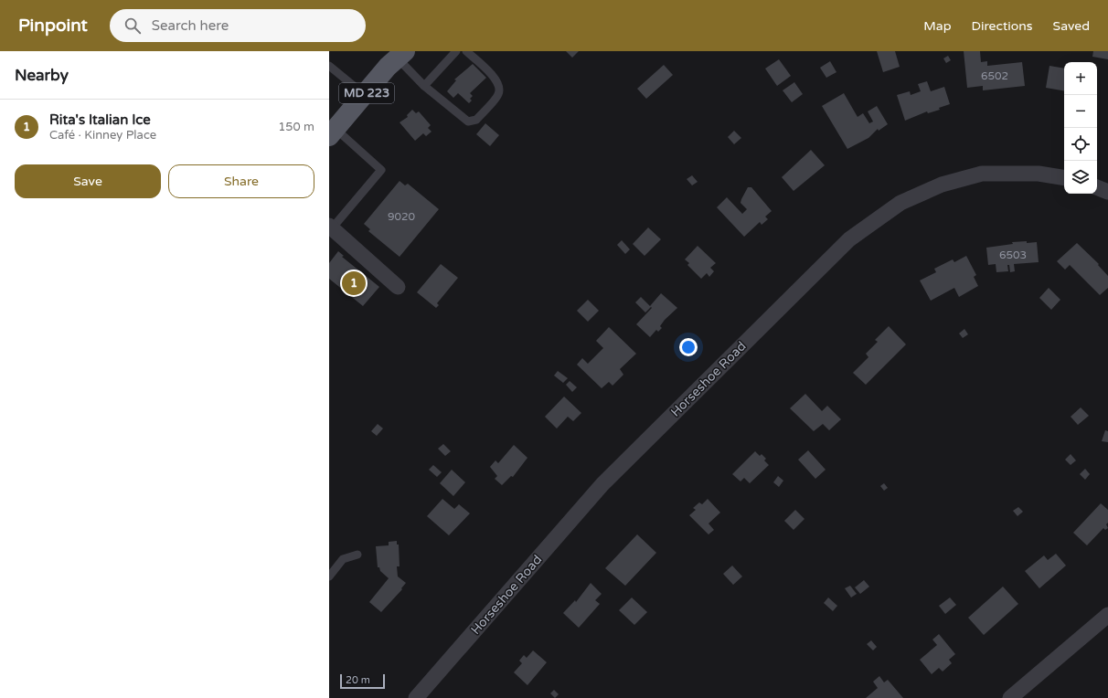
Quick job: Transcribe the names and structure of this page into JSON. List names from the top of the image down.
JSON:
{
  "streets": {
    "main road": ["MD 223"],
    "street": ["Horseshoe Road"]
  },
  "house_numbers": ["6502", "9020", "6503"],
  "scale_bar": "20 m",
  "page": {
    "header": "Pinpoint",
    "search": "Search here",
    "nav": ["Map", "Directions", "Saved"],
    "heading": "Nearby",
    "map_buttons": ["+", "−"],
    "list": [
      {
        "mark": "1",
        "name": "Rita's Italian Ice",
        "note": "Café · Kinney Place",
        "value": "150 m"
      }
    ],
    "buttons": ["Save", "Share"],
    "pins": "1",
    "scale": "20 m"
  }
}
